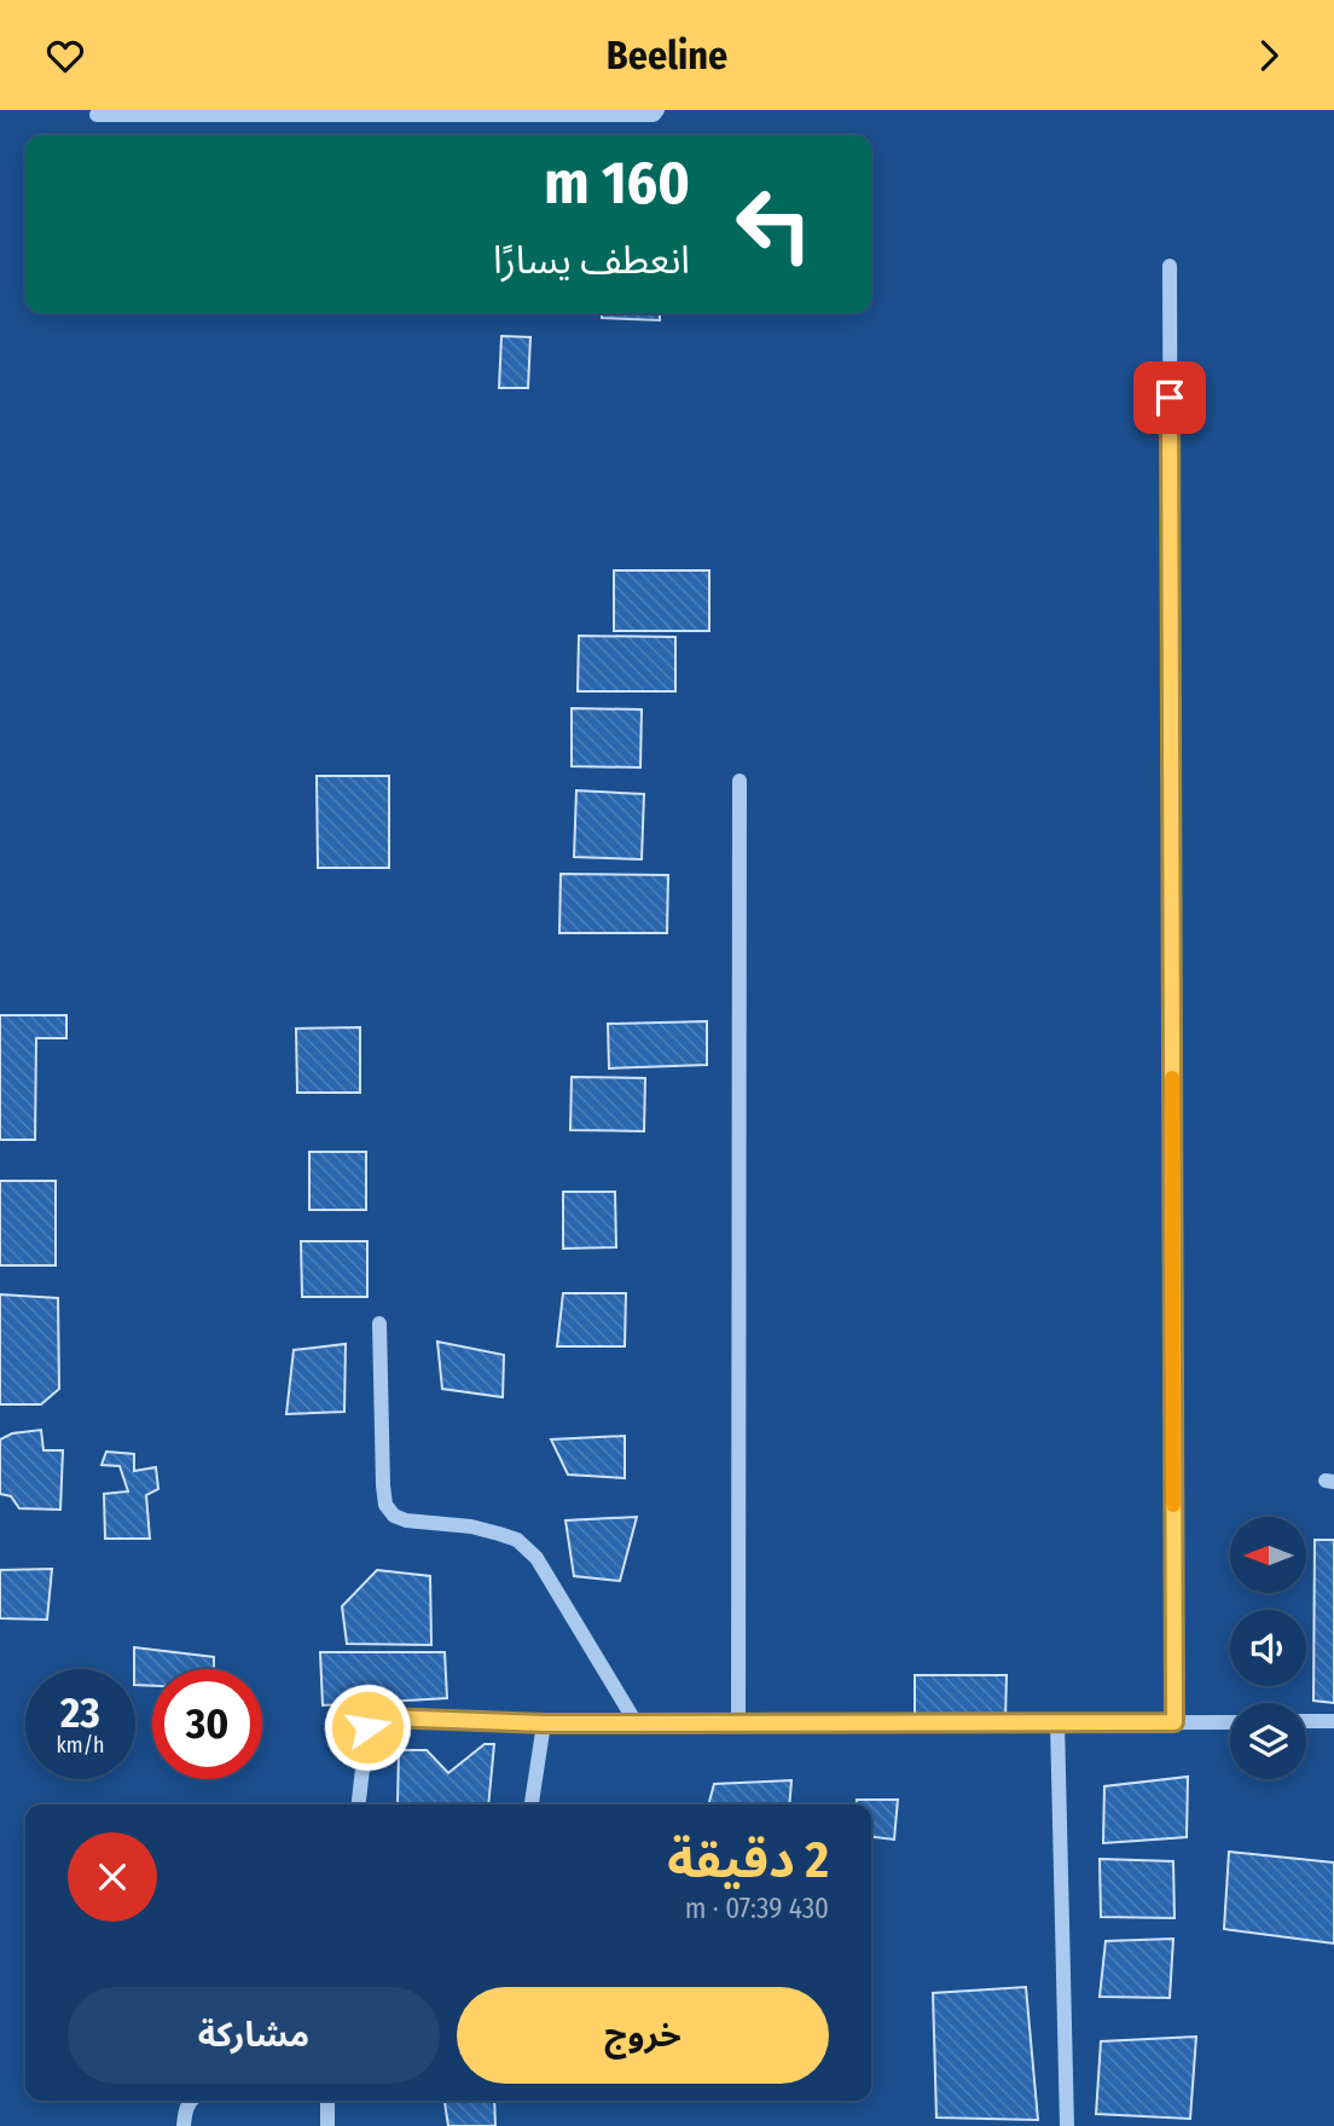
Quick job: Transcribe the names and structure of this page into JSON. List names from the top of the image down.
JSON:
{
  "north": "left",
  "page": {
    "header": "Beeline",
    "turn": ["160 m", "انعطف يسارًا"],
    "speed": "23 km/h",
    "limit": "30",
    "heading": ["2 دقيقة", "430 m · 07:39"],
    "buttons": ["خروج", "مشاركة"]
  }
}
